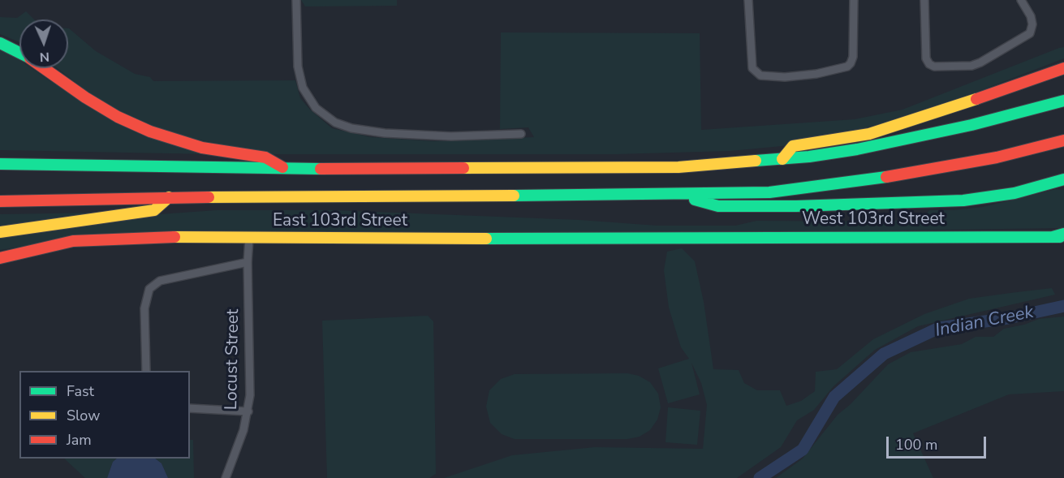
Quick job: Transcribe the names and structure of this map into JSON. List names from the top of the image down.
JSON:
{
  "streets": {
    "main road": ["West 103rd Street", "East 103rd Street"],
    "street": ["Locust Street"]
  },
  "crossings": [
    ["West 103rd Street", "East 103rd Street"],
    ["East 103rd Street", "Locust Street"]
  ],
  "water": ["Indian Creek"],
  "legend": ["Fast", "Slow", "Jam"],
  "scale_bar": "100 m",
  "north": "bottom"
}
